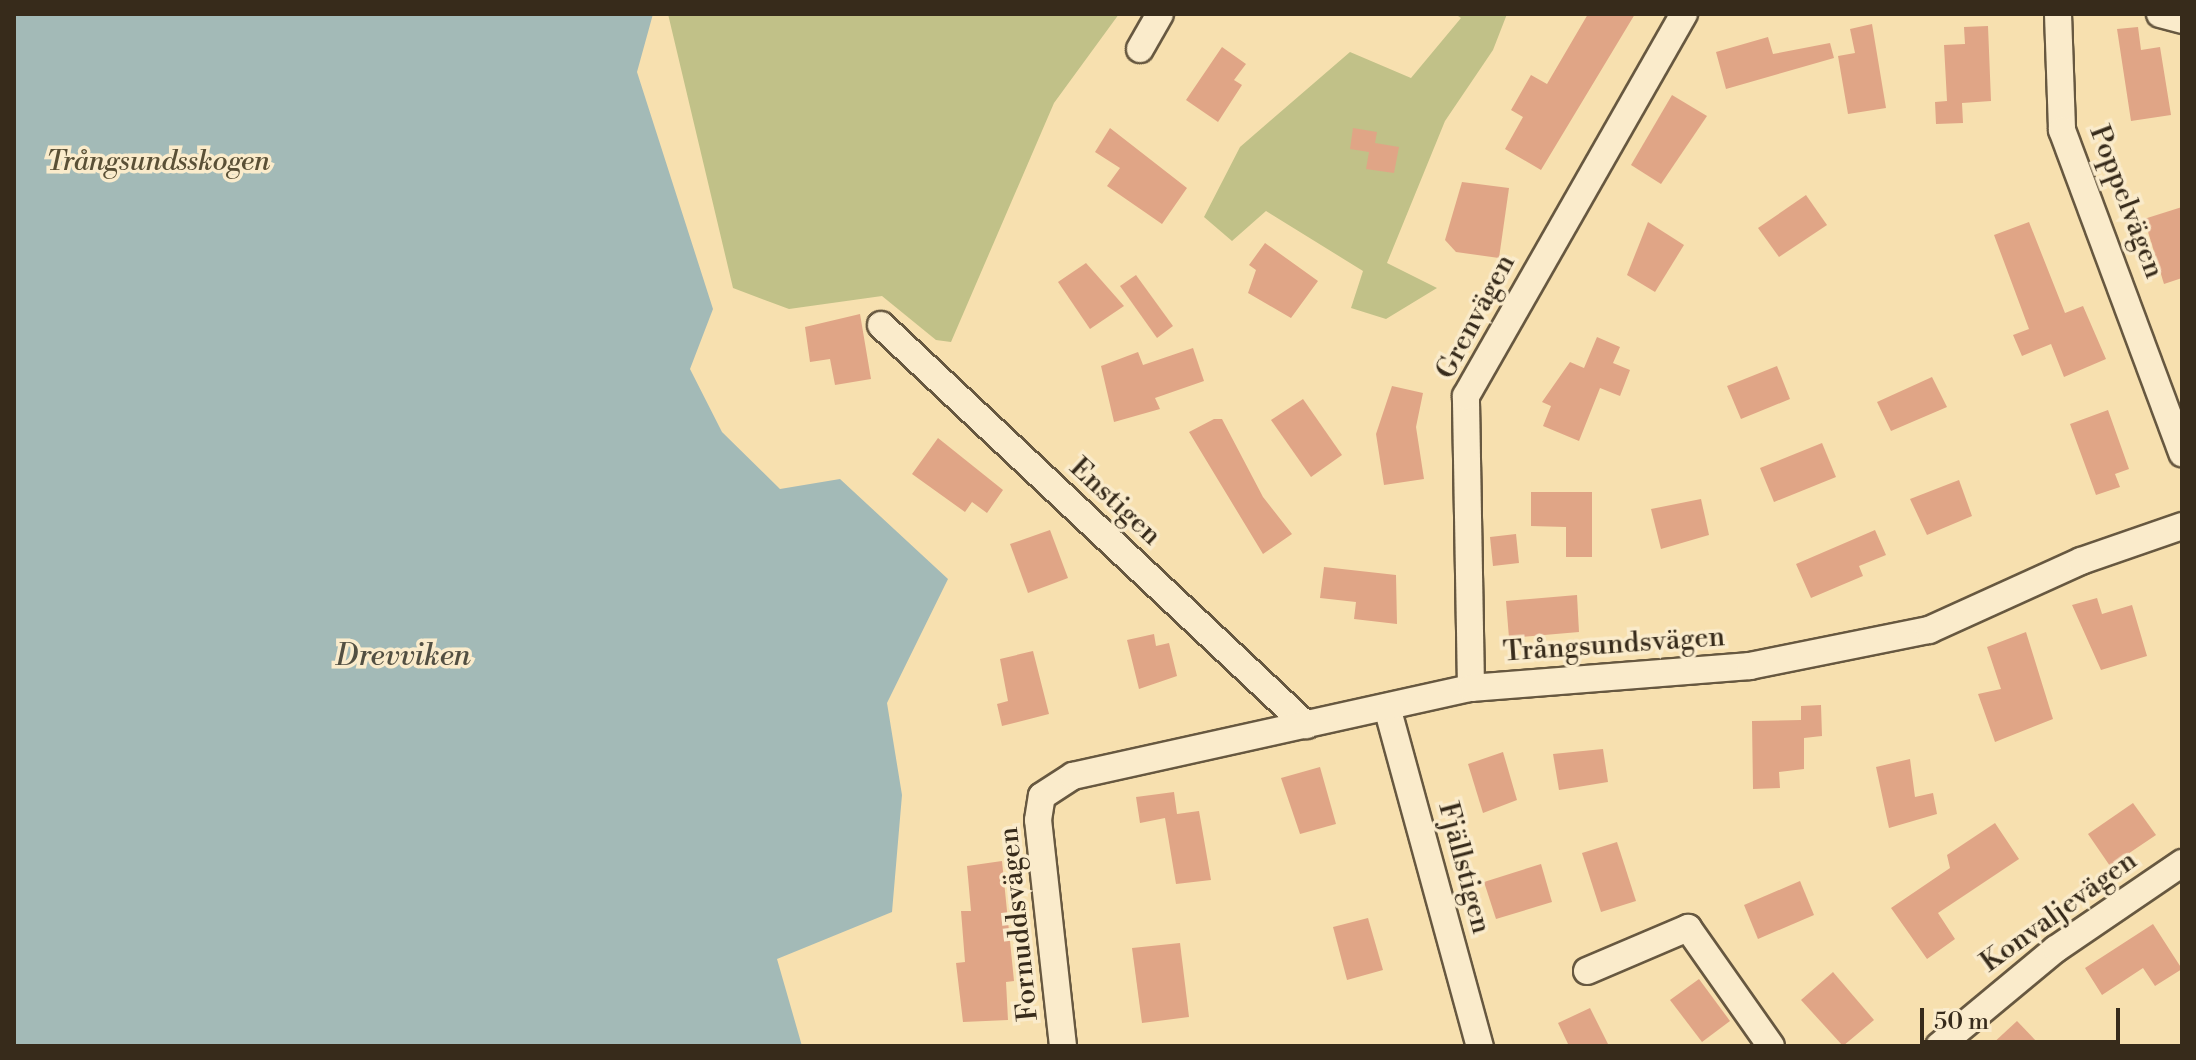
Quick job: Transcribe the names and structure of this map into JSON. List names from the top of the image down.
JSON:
{
  "streets": {
    "street": [
      "Poppelvägen",
      "Grenvägen",
      "Enstigen",
      "Trångsundsvägen",
      "Fjällstigen",
      "Konvaljevägen",
      "Fornuddsvägen"
    ]
  },
  "crossings": [
    ["Grenvägen", "Trångsundsvägen"],
    ["Enstigen", "Trångsundsvägen"],
    ["Trångsundsvägen", "Fjällstigen"],
    ["Trångsundsvägen", "Fornuddsvägen"]
  ],
  "water": ["Drevviken"],
  "parks": ["Trångsundsskogen"],
  "scale_bar": "50 m"
}
